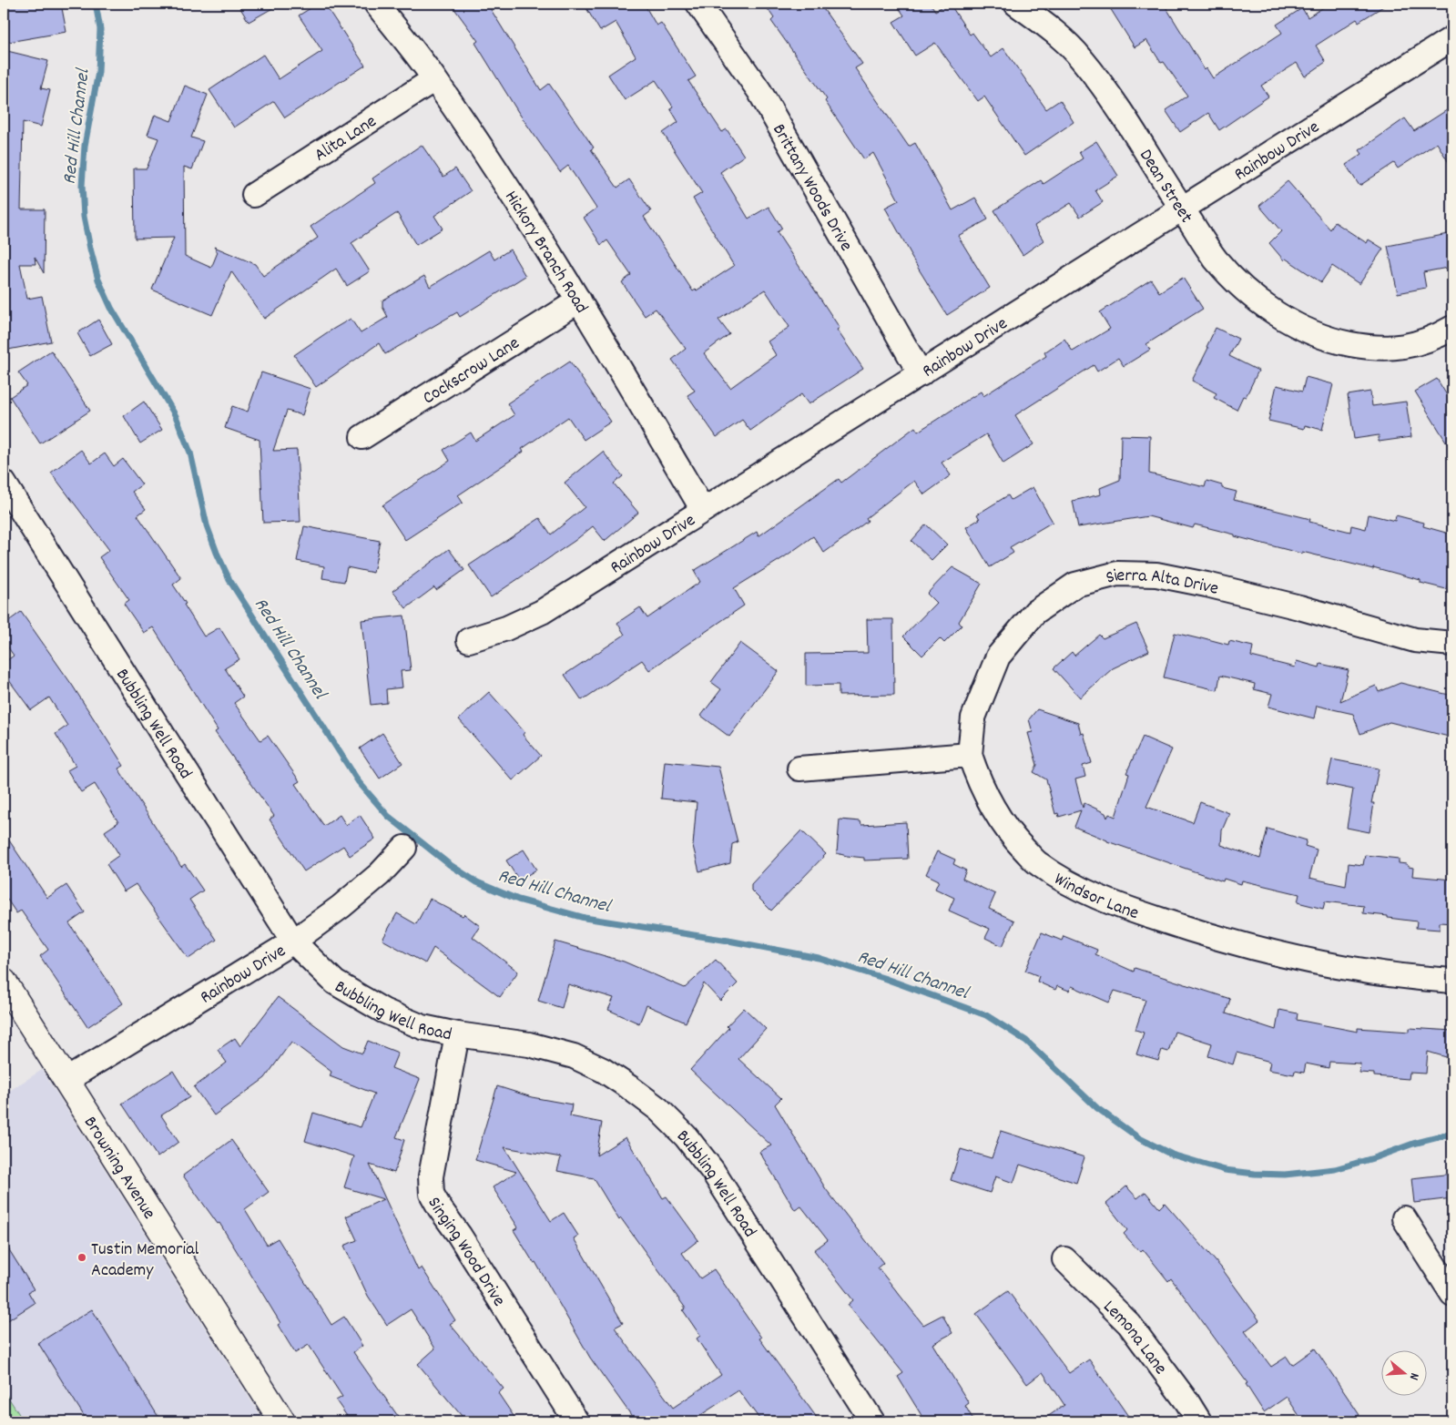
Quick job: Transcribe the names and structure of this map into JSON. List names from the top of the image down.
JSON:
{
  "streets": {
    "street": [
      "Alita Lane",
      "Rainbow Drive",
      "Brittany Woods Drive",
      "Dean Street",
      "Hickory Branch Road",
      "Cockscrow Lane",
      "Sierra Alta Drive",
      "Bubbling Well Road",
      "Windsor Lane",
      "Browning Avenue",
      "Singing Wood Drive",
      "Lemona Lane"
    ]
  },
  "crossings": [
    ["Alita Lane", "Hickory Branch Road"],
    ["Rainbow Drive", "Brittany Woods Drive"],
    ["Rainbow Drive", "Dean Street"],
    ["Rainbow Drive", "Hickory Branch Road"],
    ["Rainbow Drive", "Bubbling Well Road"],
    ["Rainbow Drive", "Browning Avenue"],
    ["Hickory Branch Road", "Cockscrow Lane"],
    ["Sierra Alta Drive", "Windsor Lane"],
    ["Bubbling Well Road", "Singing Wood Drive"]
  ],
  "water": ["Red Hill Channel"],
  "places": ["Tustin Memorial Academy"],
  "north": "right"
}
